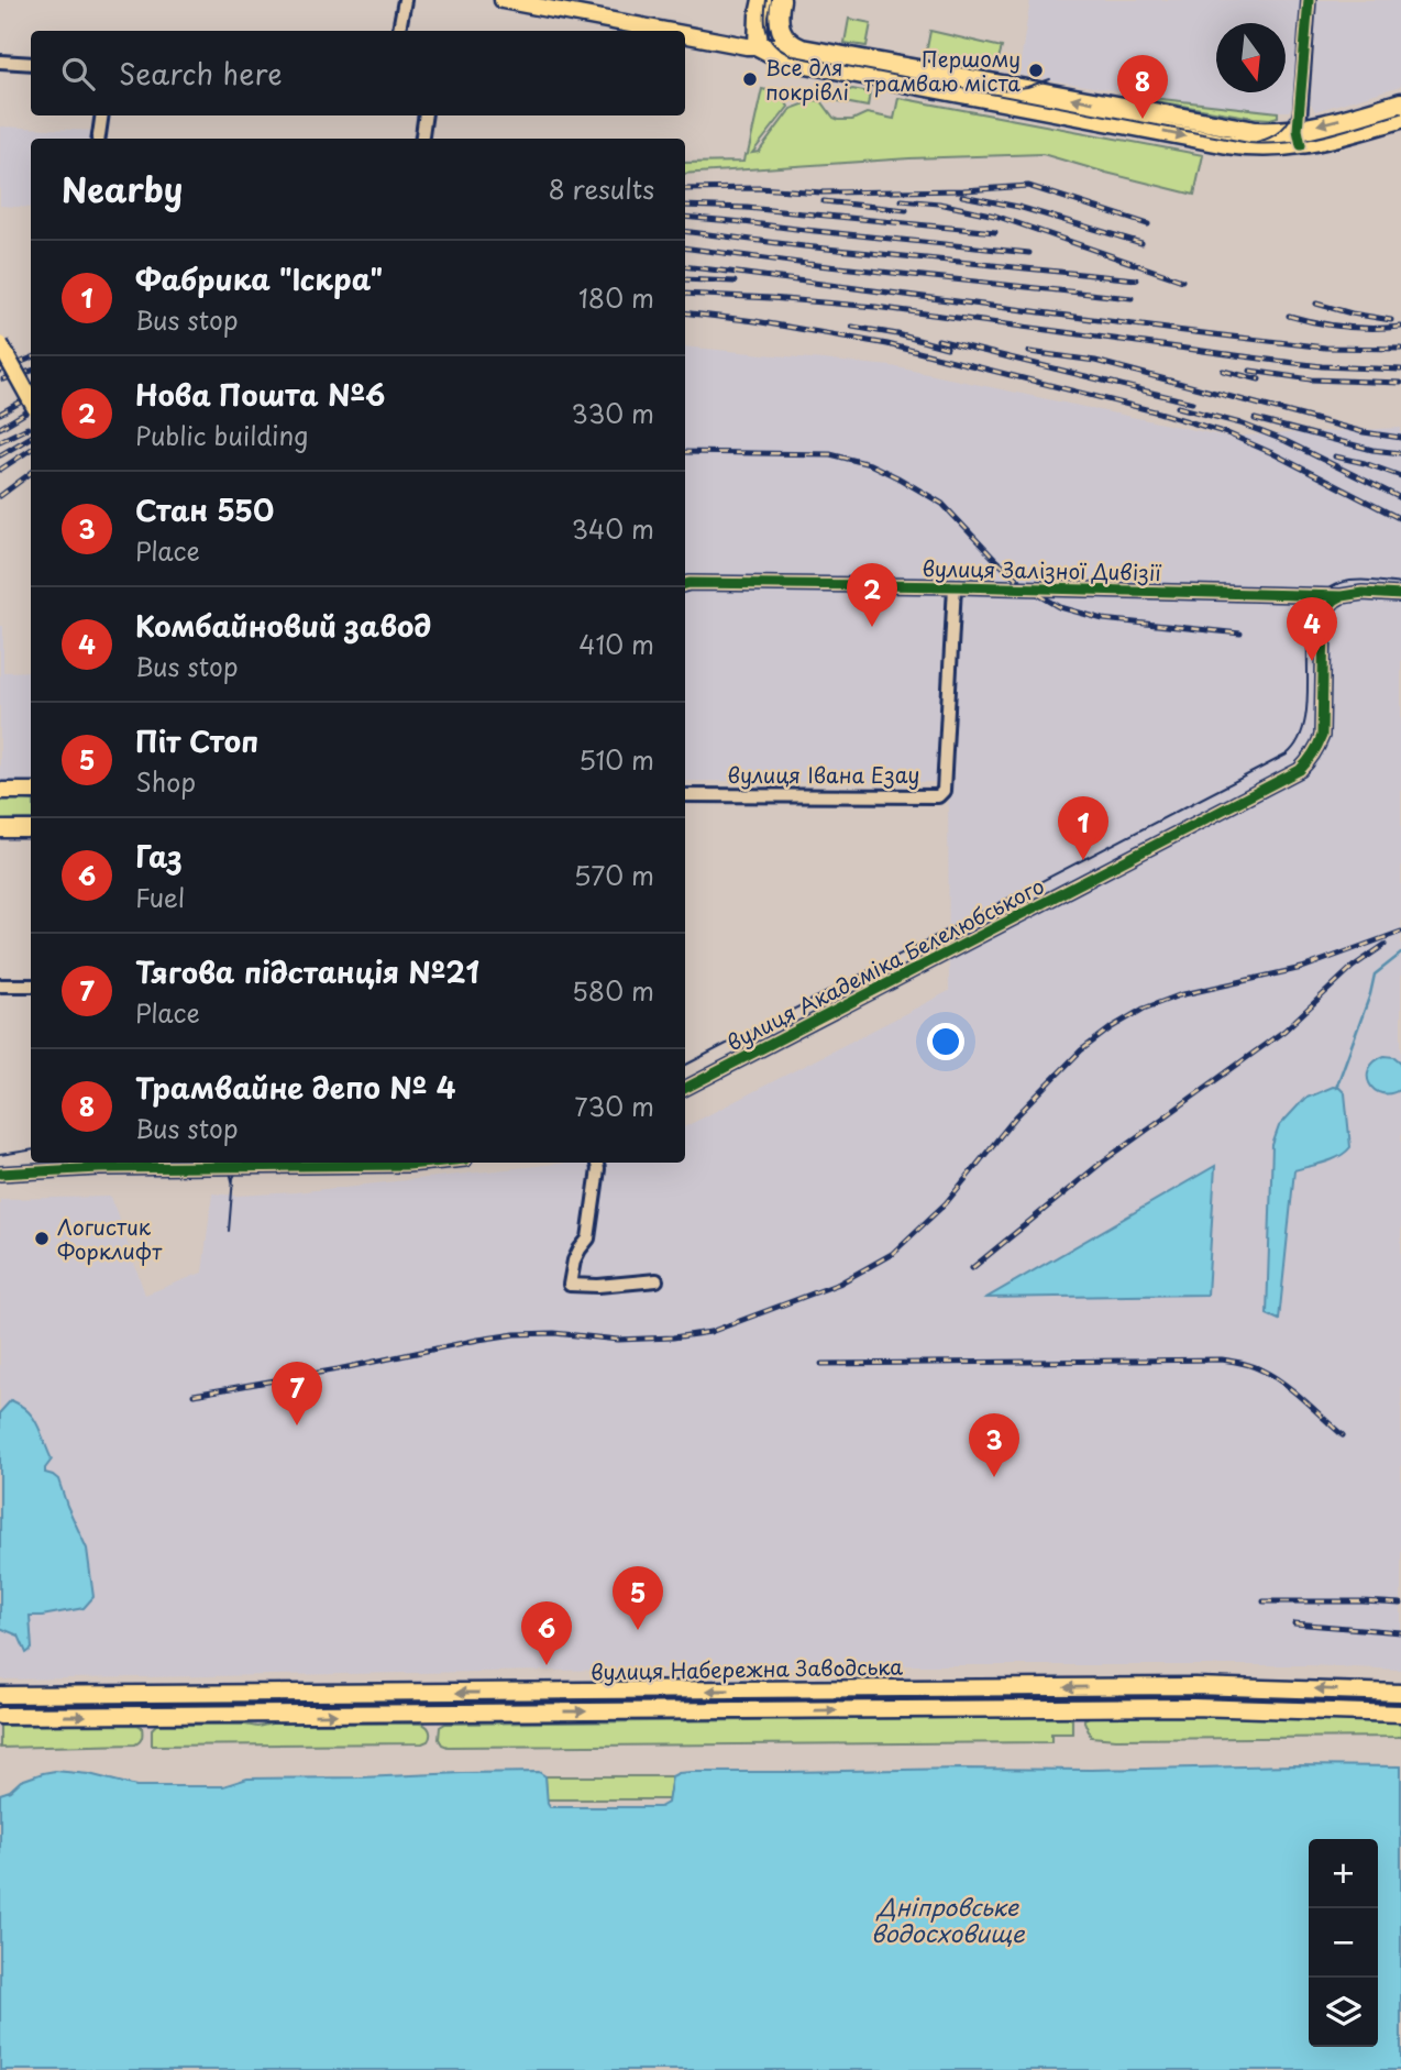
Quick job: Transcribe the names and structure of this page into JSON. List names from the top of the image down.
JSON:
{
  "streets": {
    "main road": ["вулиця Набережна Заводська"],
    "street": ["вулиця Залізної Дивізії", "вулиця Івана Езау", "вулиця Академіка Белелюбського"]
  },
  "crossings": [
    ["вулиця Залізної Дивізії", "вулиця Івана Езау"],
    ["вулиця Залізної Дивізії", "вулиця Академіка Белелюбського"]
  ],
  "water": ["Дніпровське водосховище"],
  "places": ["Першому трамваю міста", "Все для покрівлі", "Логистик Форклифт"],
  "north": "bottom",
  "page": {
    "search": "Search here",
    "pins": [
      "8",
      "2",
      "4",
      "1",
      "7",
      "3",
      "5",
      "6"
    ],
    "heading": ["Nearby", "8 results"],
    "list": [
      {
        "mark": "1",
        "name": "Фабрика \"Іскра\"",
        "note": "Bus stop",
        "value": "180 m"
      },
      {
        "mark": "2",
        "name": "Нова Пошта №6",
        "note": "Public building",
        "value": "330 m"
      },
      {
        "mark": "3",
        "name": "Стан 550",
        "note": "Place",
        "value": "340 m"
      },
      {
        "mark": "4",
        "name": "Комбайновий завод",
        "note": "Bus stop",
        "value": "410 m"
      },
      {
        "mark": "5",
        "name": "Піт Стоп",
        "note": "Shop",
        "value": "510 m"
      },
      {
        "mark": "6",
        "name": "Газ",
        "note": "Fuel",
        "value": "570 m"
      },
      {
        "mark": "7",
        "name": "Тягова пiдстанцiя №21",
        "note": "Place",
        "value": "580 m"
      },
      {
        "mark": "8",
        "name": "Трамвайне депо № 4",
        "note": "Bus stop",
        "value": "730 m"
      }
    ],
    "map_buttons": ["+", "−"]
  }
}
